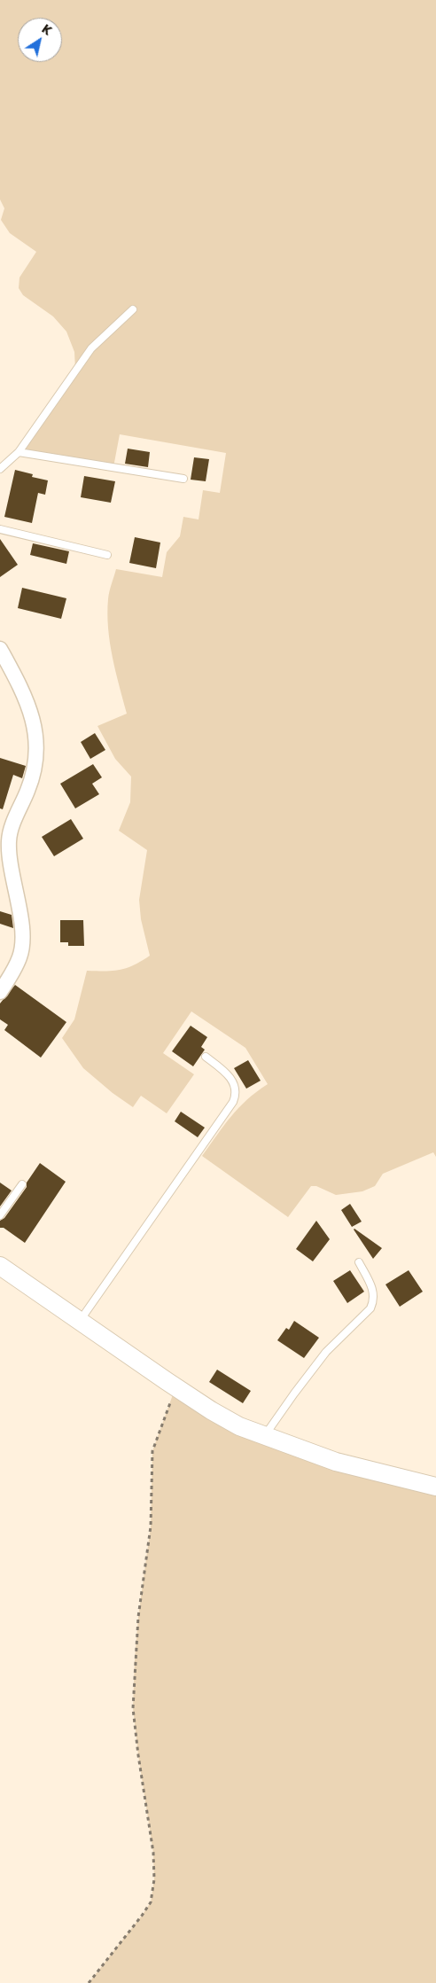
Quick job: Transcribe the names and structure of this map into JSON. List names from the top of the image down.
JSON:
{
  "north": "top right"
}
